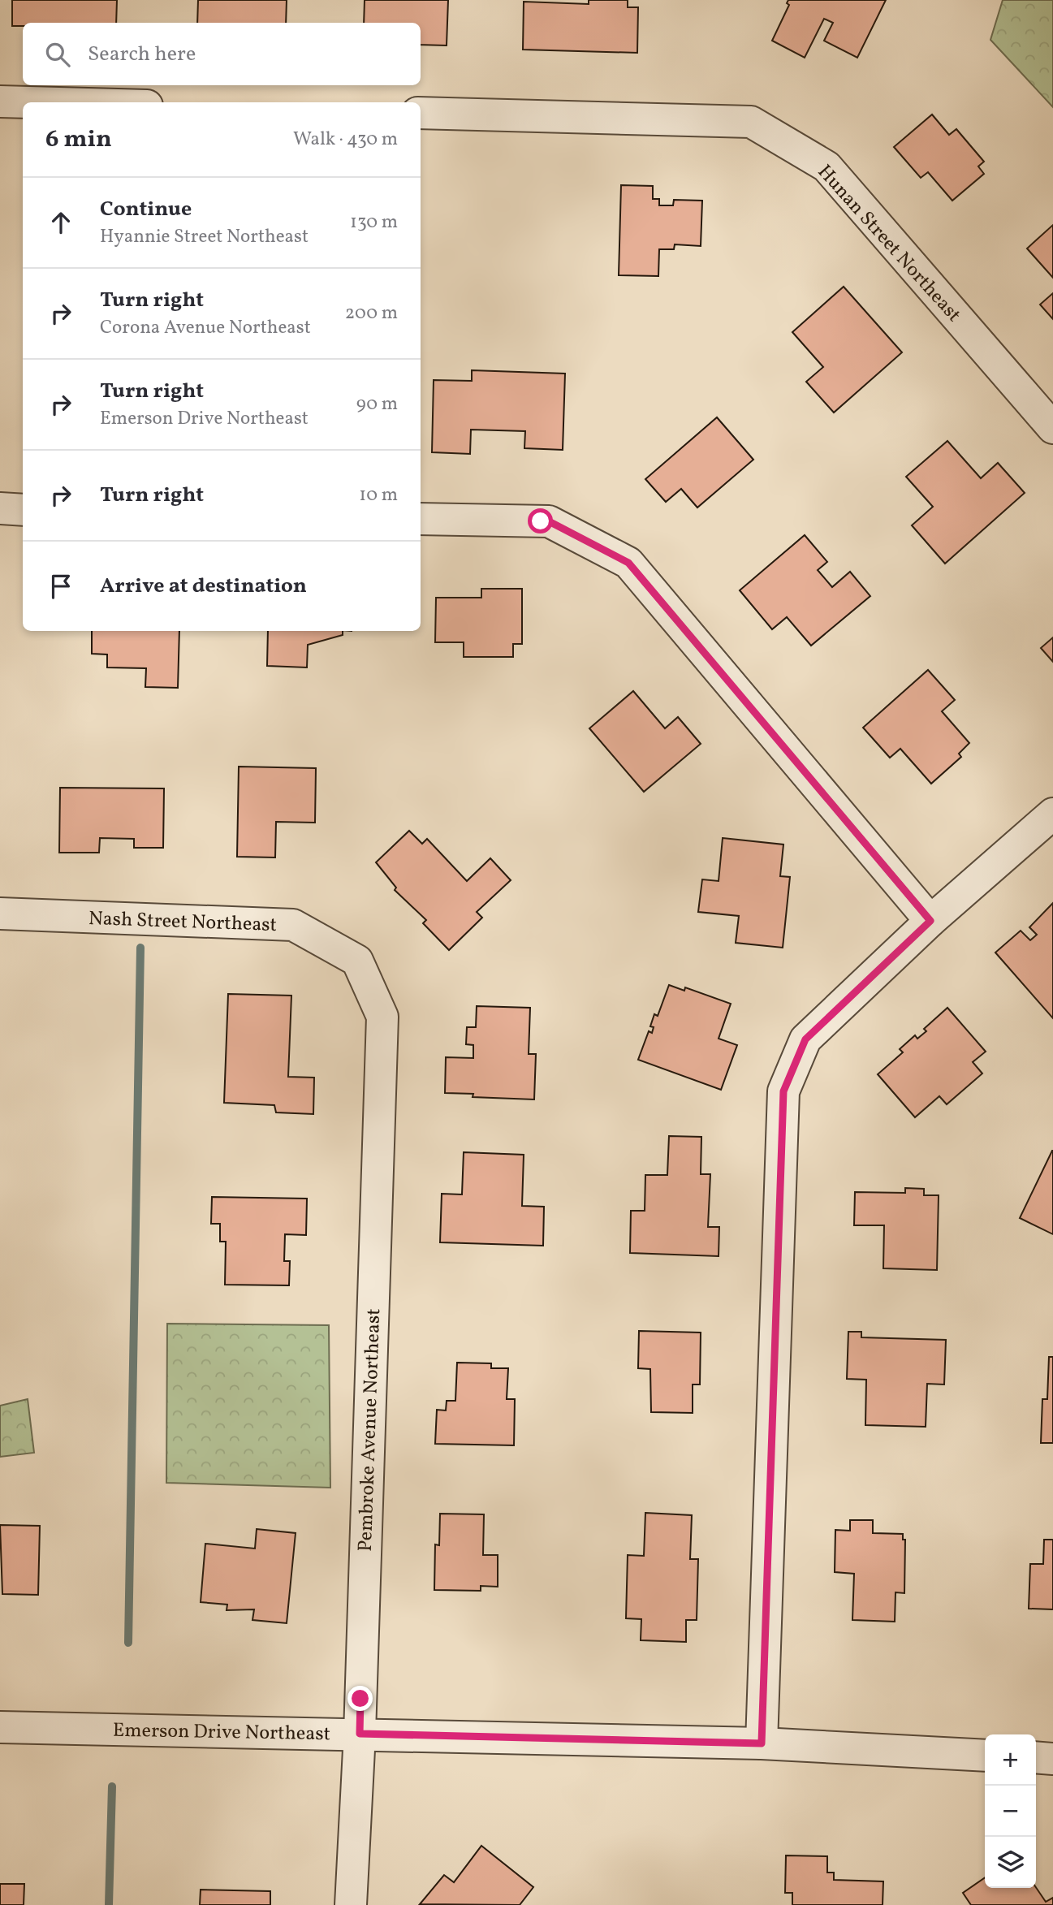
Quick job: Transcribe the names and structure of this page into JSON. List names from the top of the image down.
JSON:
{
  "streets": {
    "street": [
      "Hunan Street Northeast",
      "Nash Street Northeast",
      "Pembroke Avenue Northeast",
      "Emerson Drive Northeast"
    ]
  },
  "crossings": [
    ["Nash Street Northeast", "Pembroke Avenue Northeast"],
    ["Pembroke Avenue Northeast", "Emerson Drive Northeast"]
  ],
  "page": {
    "search": "Search here",
    "heading": ["6 min", "Walk · 430 m"],
    "list": [
      ["Continue", "Hyannie Street Northeast", "130 m"],
      ["Turn right", "Corona Avenue Northeast", "200 m"],
      ["Turn right", "Emerson Drive Northeast", "90 m"],
      ["Turn right", "10 m"],
      "Arrive at destination"
    ],
    "map_buttons": ["+", "−"]
  }
}
